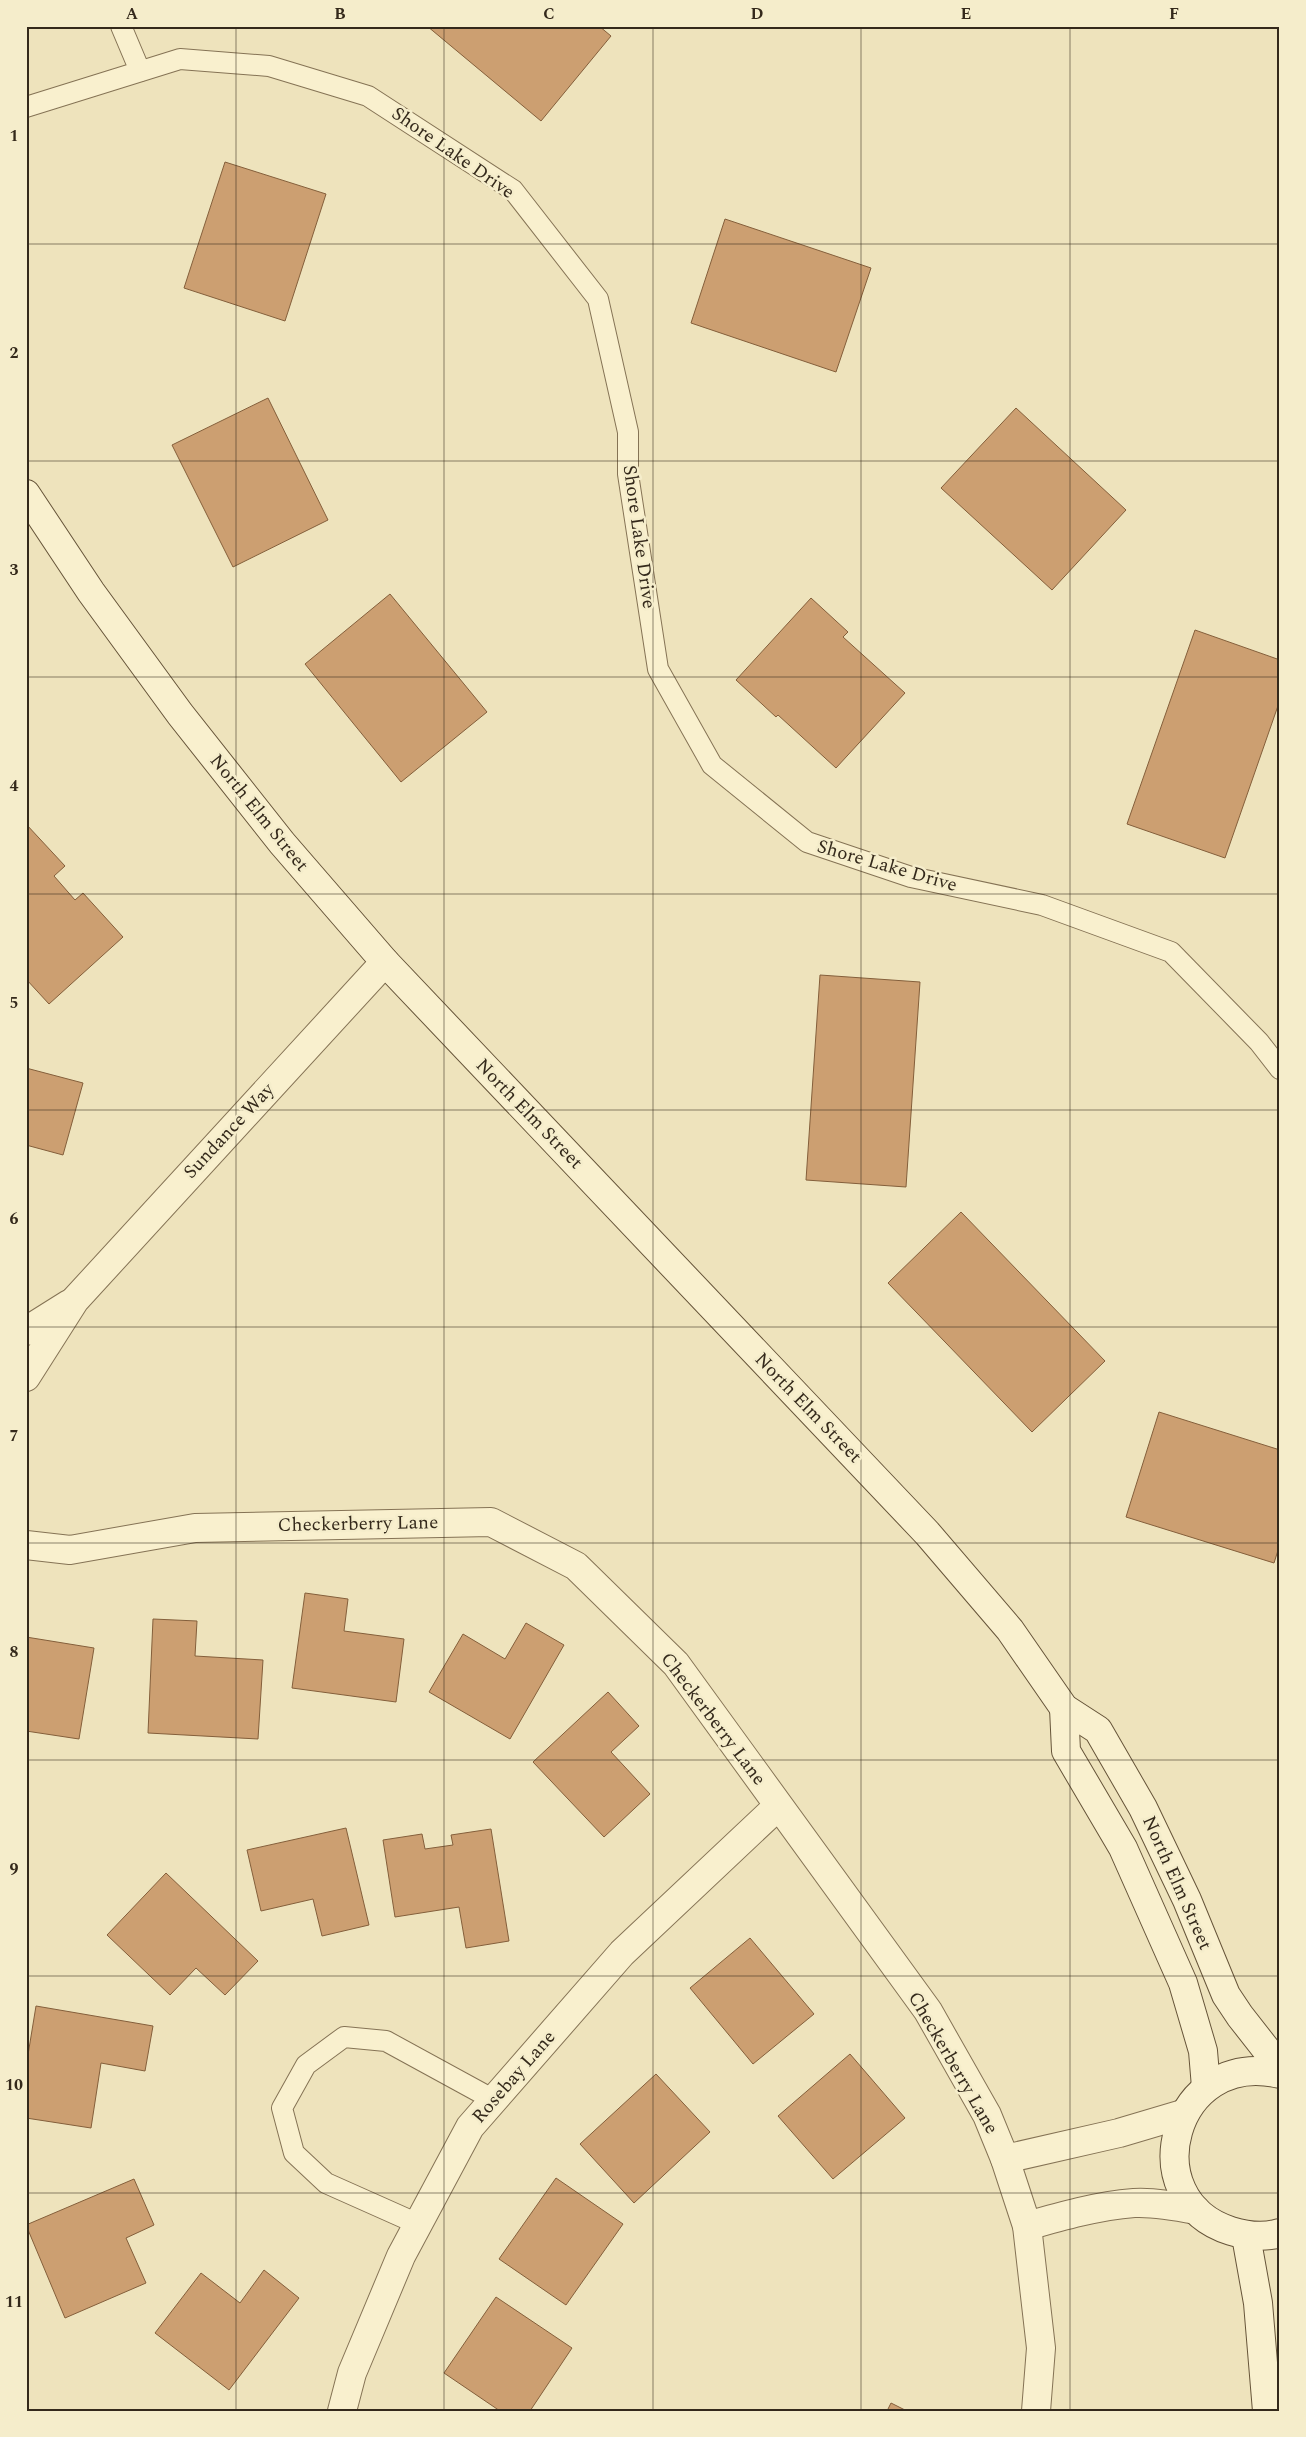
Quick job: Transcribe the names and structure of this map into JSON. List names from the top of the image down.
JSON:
{
  "streets": {
    "street": [
      "North Elm Street",
      "Sundance Way",
      "Checkerberry Lane",
      "Rosebay Lane"
    ],
    "lane": ["Shore Lake Drive"]
  },
  "crossings": [
    ["North Elm Street", "Sundance Way"],
    ["Checkerberry Lane", "Rosebay Lane"]
  ],
  "grid": {
    "columns": [
      "A",
      "B",
      "C",
      "D",
      "E",
      "F"
    ],
    "rows": [
      "1",
      "2",
      "3",
      "4",
      "5",
      "6",
      "7",
      "8",
      "9",
      "10",
      "11"
    ]
  }
}
